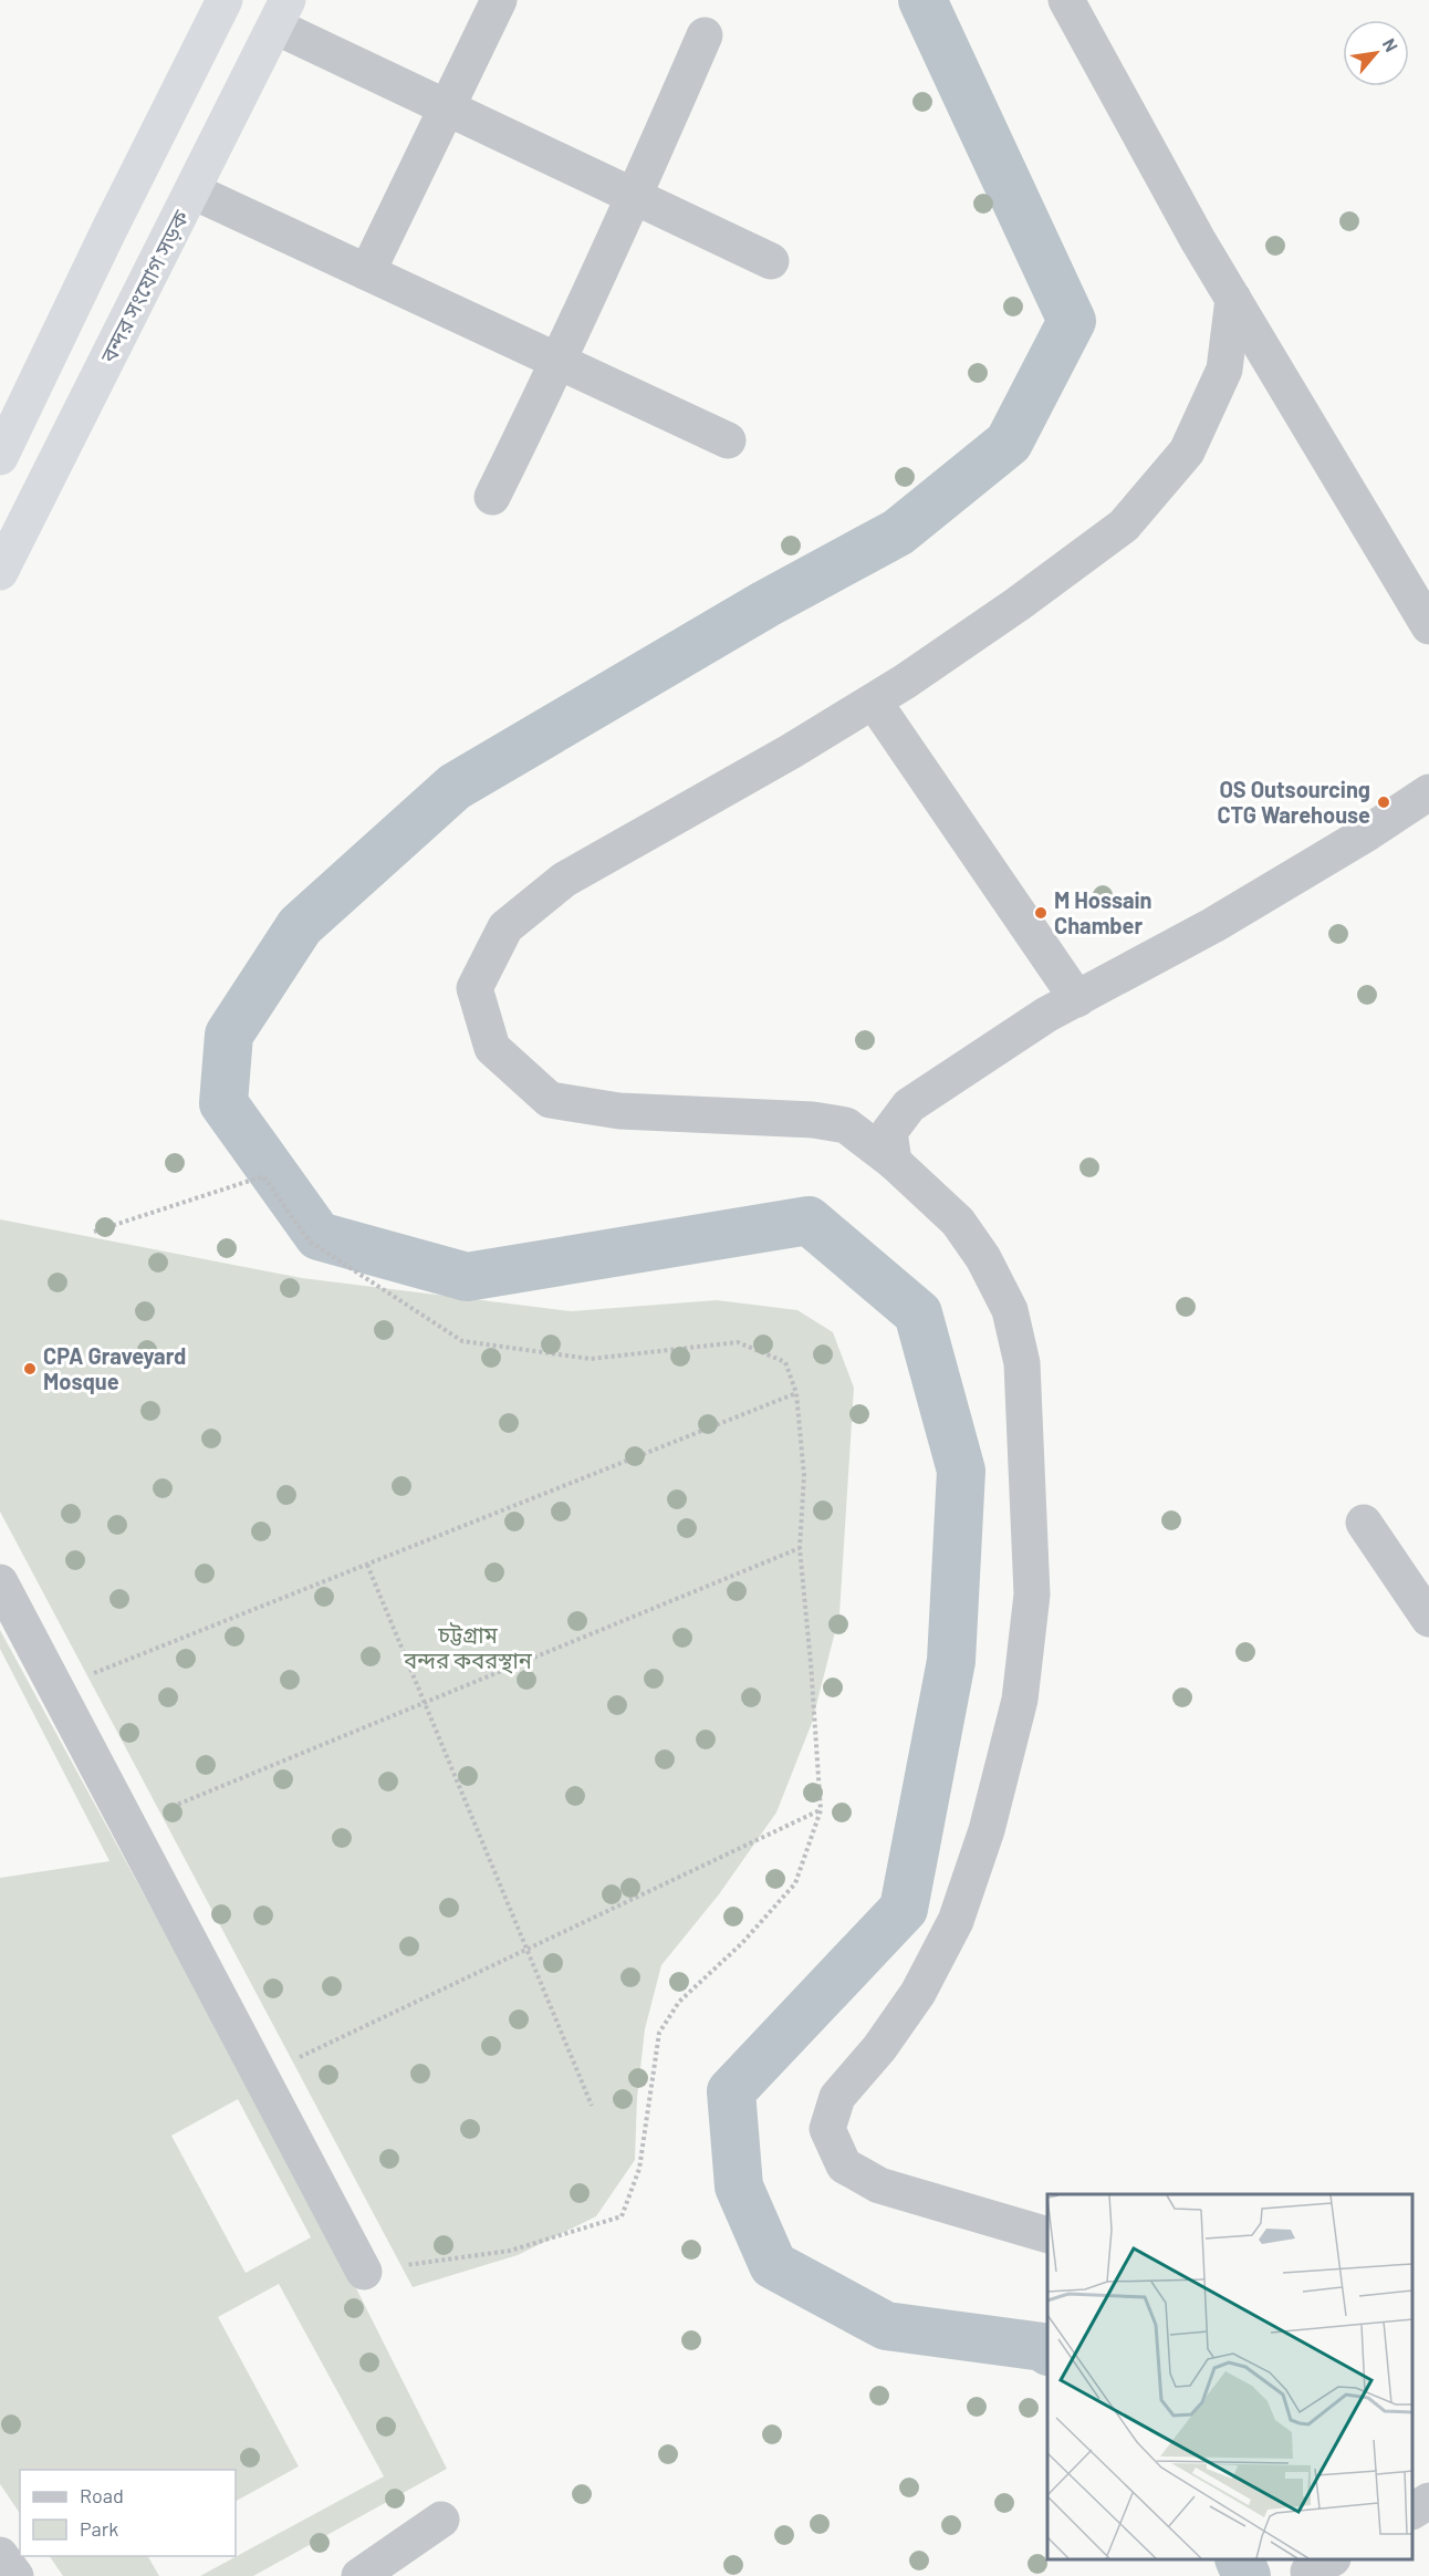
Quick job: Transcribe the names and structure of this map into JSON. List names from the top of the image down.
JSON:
{
  "streets": {
    "highway": ["বন্দর সংযোগ সড়ক"]
  },
  "parks": ["চট্টগ্রাম বন্দর কবরস্থান"],
  "places": ["OS Outsourcing CTG Warehouse", "M Hossain Chamber", "CPA Graveyard Mosque"],
  "legend": ["Road", "Park"],
  "north": "top right"
}
